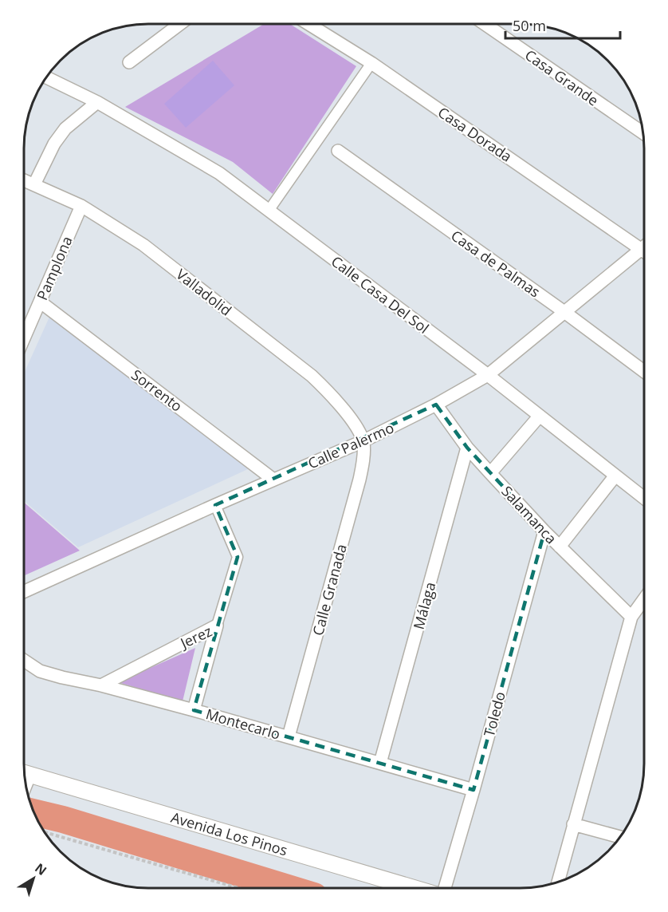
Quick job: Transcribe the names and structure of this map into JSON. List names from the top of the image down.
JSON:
{
  "streets": {
    "street": [
      "Casa Grande",
      "Casa Dorada",
      "Casa de Palmas",
      "Pamplona",
      "Valladolid",
      "Calle Casa Del Sol",
      "Sorrento",
      "Calle Palermo",
      "Salamanca",
      "Calle Granada",
      "Málaga",
      "Jerez",
      "Toledo",
      "Montecarlo",
      "Avenida Los Pinos"
    ]
  },
  "crossings": [
    ["Casa Dorada", "Calle Palermo"],
    ["Casa de Palmas", "Calle Palermo"],
    ["Pamplona", "Valladolid"],
    ["Pamplona", "Sorrento"],
    ["Valladolid", "Calle Palermo"],
    ["Valladolid", "Calle Granada"],
    ["Calle Casa Del Sol", "Calle Palermo"],
    ["Sorrento", "Calle Palermo"],
    ["Calle Palermo", "Salamanca"],
    ["Calle Palermo", "Calle Granada"],
    ["Salamanca", "Málaga"],
    ["Salamanca", "Toledo"],
    ["Calle Granada", "Montecarlo"],
    ["Málaga", "Montecarlo"],
    ["Jerez", "Montecarlo"],
    ["Toledo", "Montecarlo"]
  ],
  "scale_bar": "50 m",
  "north": "top right"
}
